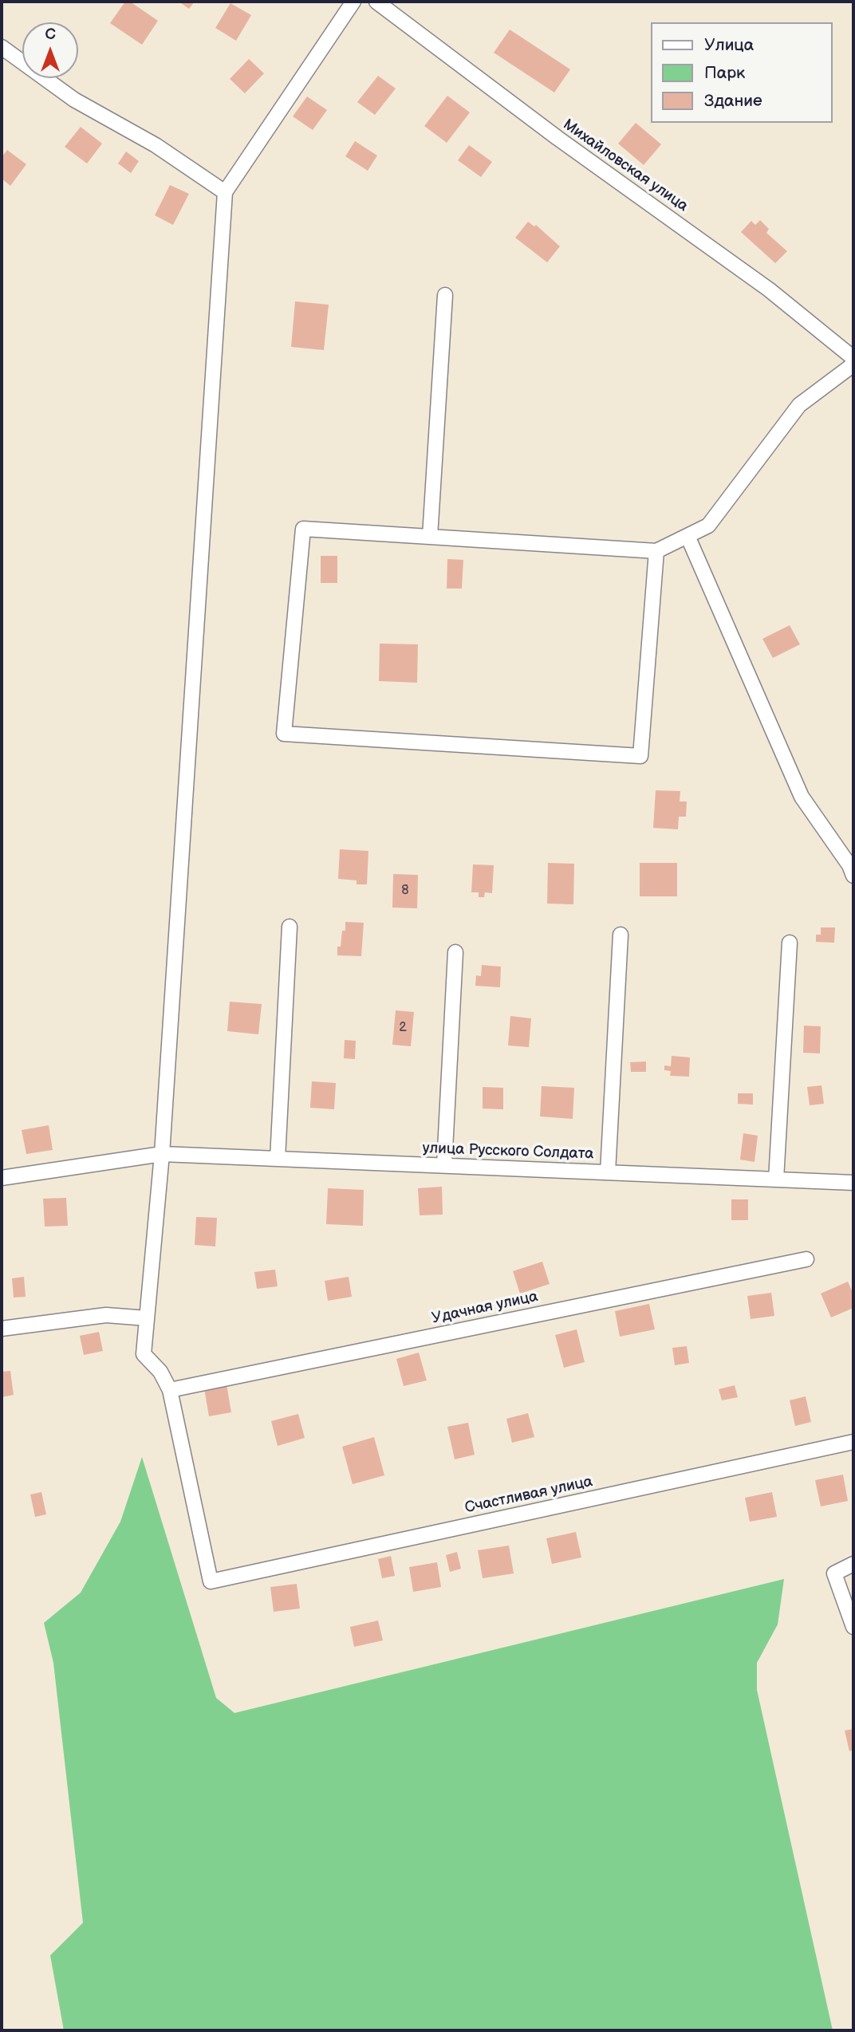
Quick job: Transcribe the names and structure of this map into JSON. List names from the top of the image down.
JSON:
{
  "streets": {
    "street": [
      "Михайловская улица",
      "улица Русского Солдата",
      "Удачная улица",
      "Счастливая улица"
    ]
  },
  "crossings": [
    ["Удачная улица", "Счастливая улица"]
  ],
  "house_numbers": ["8", "2"],
  "legend": ["Улица", "Парк", "Здание"],
  "north": "top"
}
